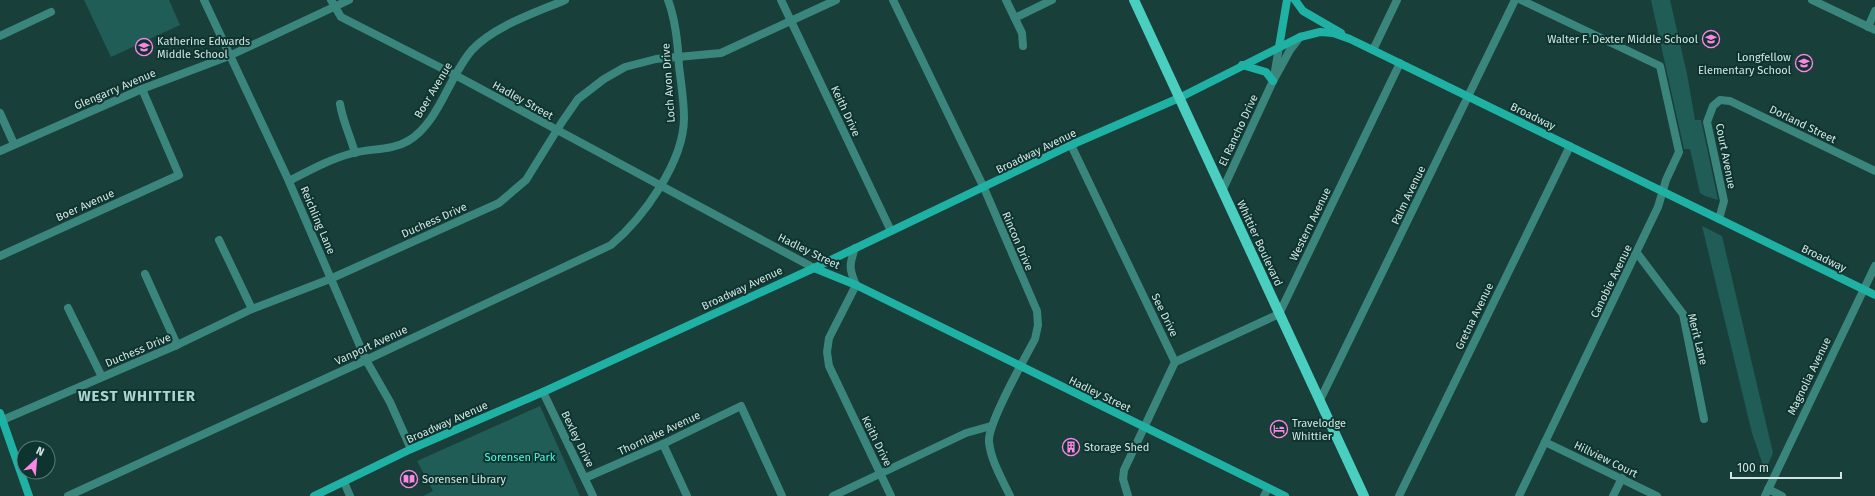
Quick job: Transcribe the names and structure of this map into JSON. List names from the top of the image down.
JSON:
{
  "streets": {
    "main road": ["Whittier Boulevard"],
    "street": [
      "Loch Avon Drive",
      "Glengarry Avenue",
      "Boer Avenue",
      "Hadley Street",
      "Keith Drive",
      "Broadway",
      "Dorland Street",
      "El Rancho Drive",
      "Broadway Avenue",
      "Court Avenue",
      "Palm Avenue",
      "Reichling Lane",
      "Duchess Drive",
      "Western Avenue",
      "Rincon Drive",
      "Canobie Avenue",
      "See Drive",
      "Gretna Avenue",
      "Merit Lane",
      "Vanport Avenue",
      "Magnolia Avenue",
      "Thornlake Avenue",
      "Bexley Drive",
      "Hillview Court"
    ]
  },
  "crossings": [
    ["Loch Avon Drive", "Hadley Street"],
    ["Loch Avon Drive", "Duchess Drive"],
    ["Loch Avon Drive", "Vanport Avenue"],
    ["Glengarry Avenue", "Boer Avenue"],
    ["Glengarry Avenue", "Hadley Street"],
    ["Glengarry Avenue", "Reichling Lane"],
    ["Boer Avenue", "Hadley Street"],
    ["Boer Avenue", "Reichling Lane"],
    ["Hadley Street", "Keith Drive"],
    ["Hadley Street", "Broadway Avenue"],
    ["Hadley Street", "Duchess Drive"],
    ["Hadley Street", "Rincon Drive"],
    ["Hadley Street", "Vanport Avenue"],
    ["Keith Drive", "Broadway Avenue"],
    ["Keith Drive", "Duchess Drive"],
    ["Broadway", "El Rancho Drive"],
    ["Broadway", "Broadway Avenue"],
    ["Broadway", "Court Avenue"],
    ["Broadway", "Palm Avenue"],
    ["Broadway", "Western Avenue"],
    ["Broadway", "Whittier Boulevard"],
    ["Broadway", "Canobie Avenue"],
    ["Broadway", "Gretna Avenue"],
    ["Broadway", "Magnolia Avenue"],
    ["Dorland Street", "Court Avenue"],
    ["El Rancho Drive", "Whittier Boulevard"],
    ["Broadway Avenue", "Reichling Lane"],
    ["Broadway Avenue", "Rincon Drive"],
    ["Broadway Avenue", "Whittier Boulevard"],
    ["Broadway Avenue", "See Drive"],
    ["Broadway Avenue", "Bexley Drive"],
    ["Palm Avenue", "Whittier Boulevard"],
    ["Reichling Lane", "Duchess Drive"],
    ["Reichling Lane", "Vanport Avenue"],
    ["Western Avenue", "Whittier Boulevard"],
    ["Canobie Avenue", "Merit Lane"],
    ["Canobie Avenue", "Hillview Court"],
    ["Thornlake Avenue", "Bexley Drive"]
  ],
  "districts": ["WEST WHITTIER"],
  "parks": ["Sorensen Park"],
  "places": {
    "school or university": ["Walter F. Dexter Middle School", "Katherine Edwards Middle School", "Longfellow Elementary School"],
    "hotel": ["Travelodge Whittier"],
    "building": ["Storage Shed"],
    "library": ["Sorensen Library"]
  },
  "scale_bar": "100 m",
  "north": "top right"
}
